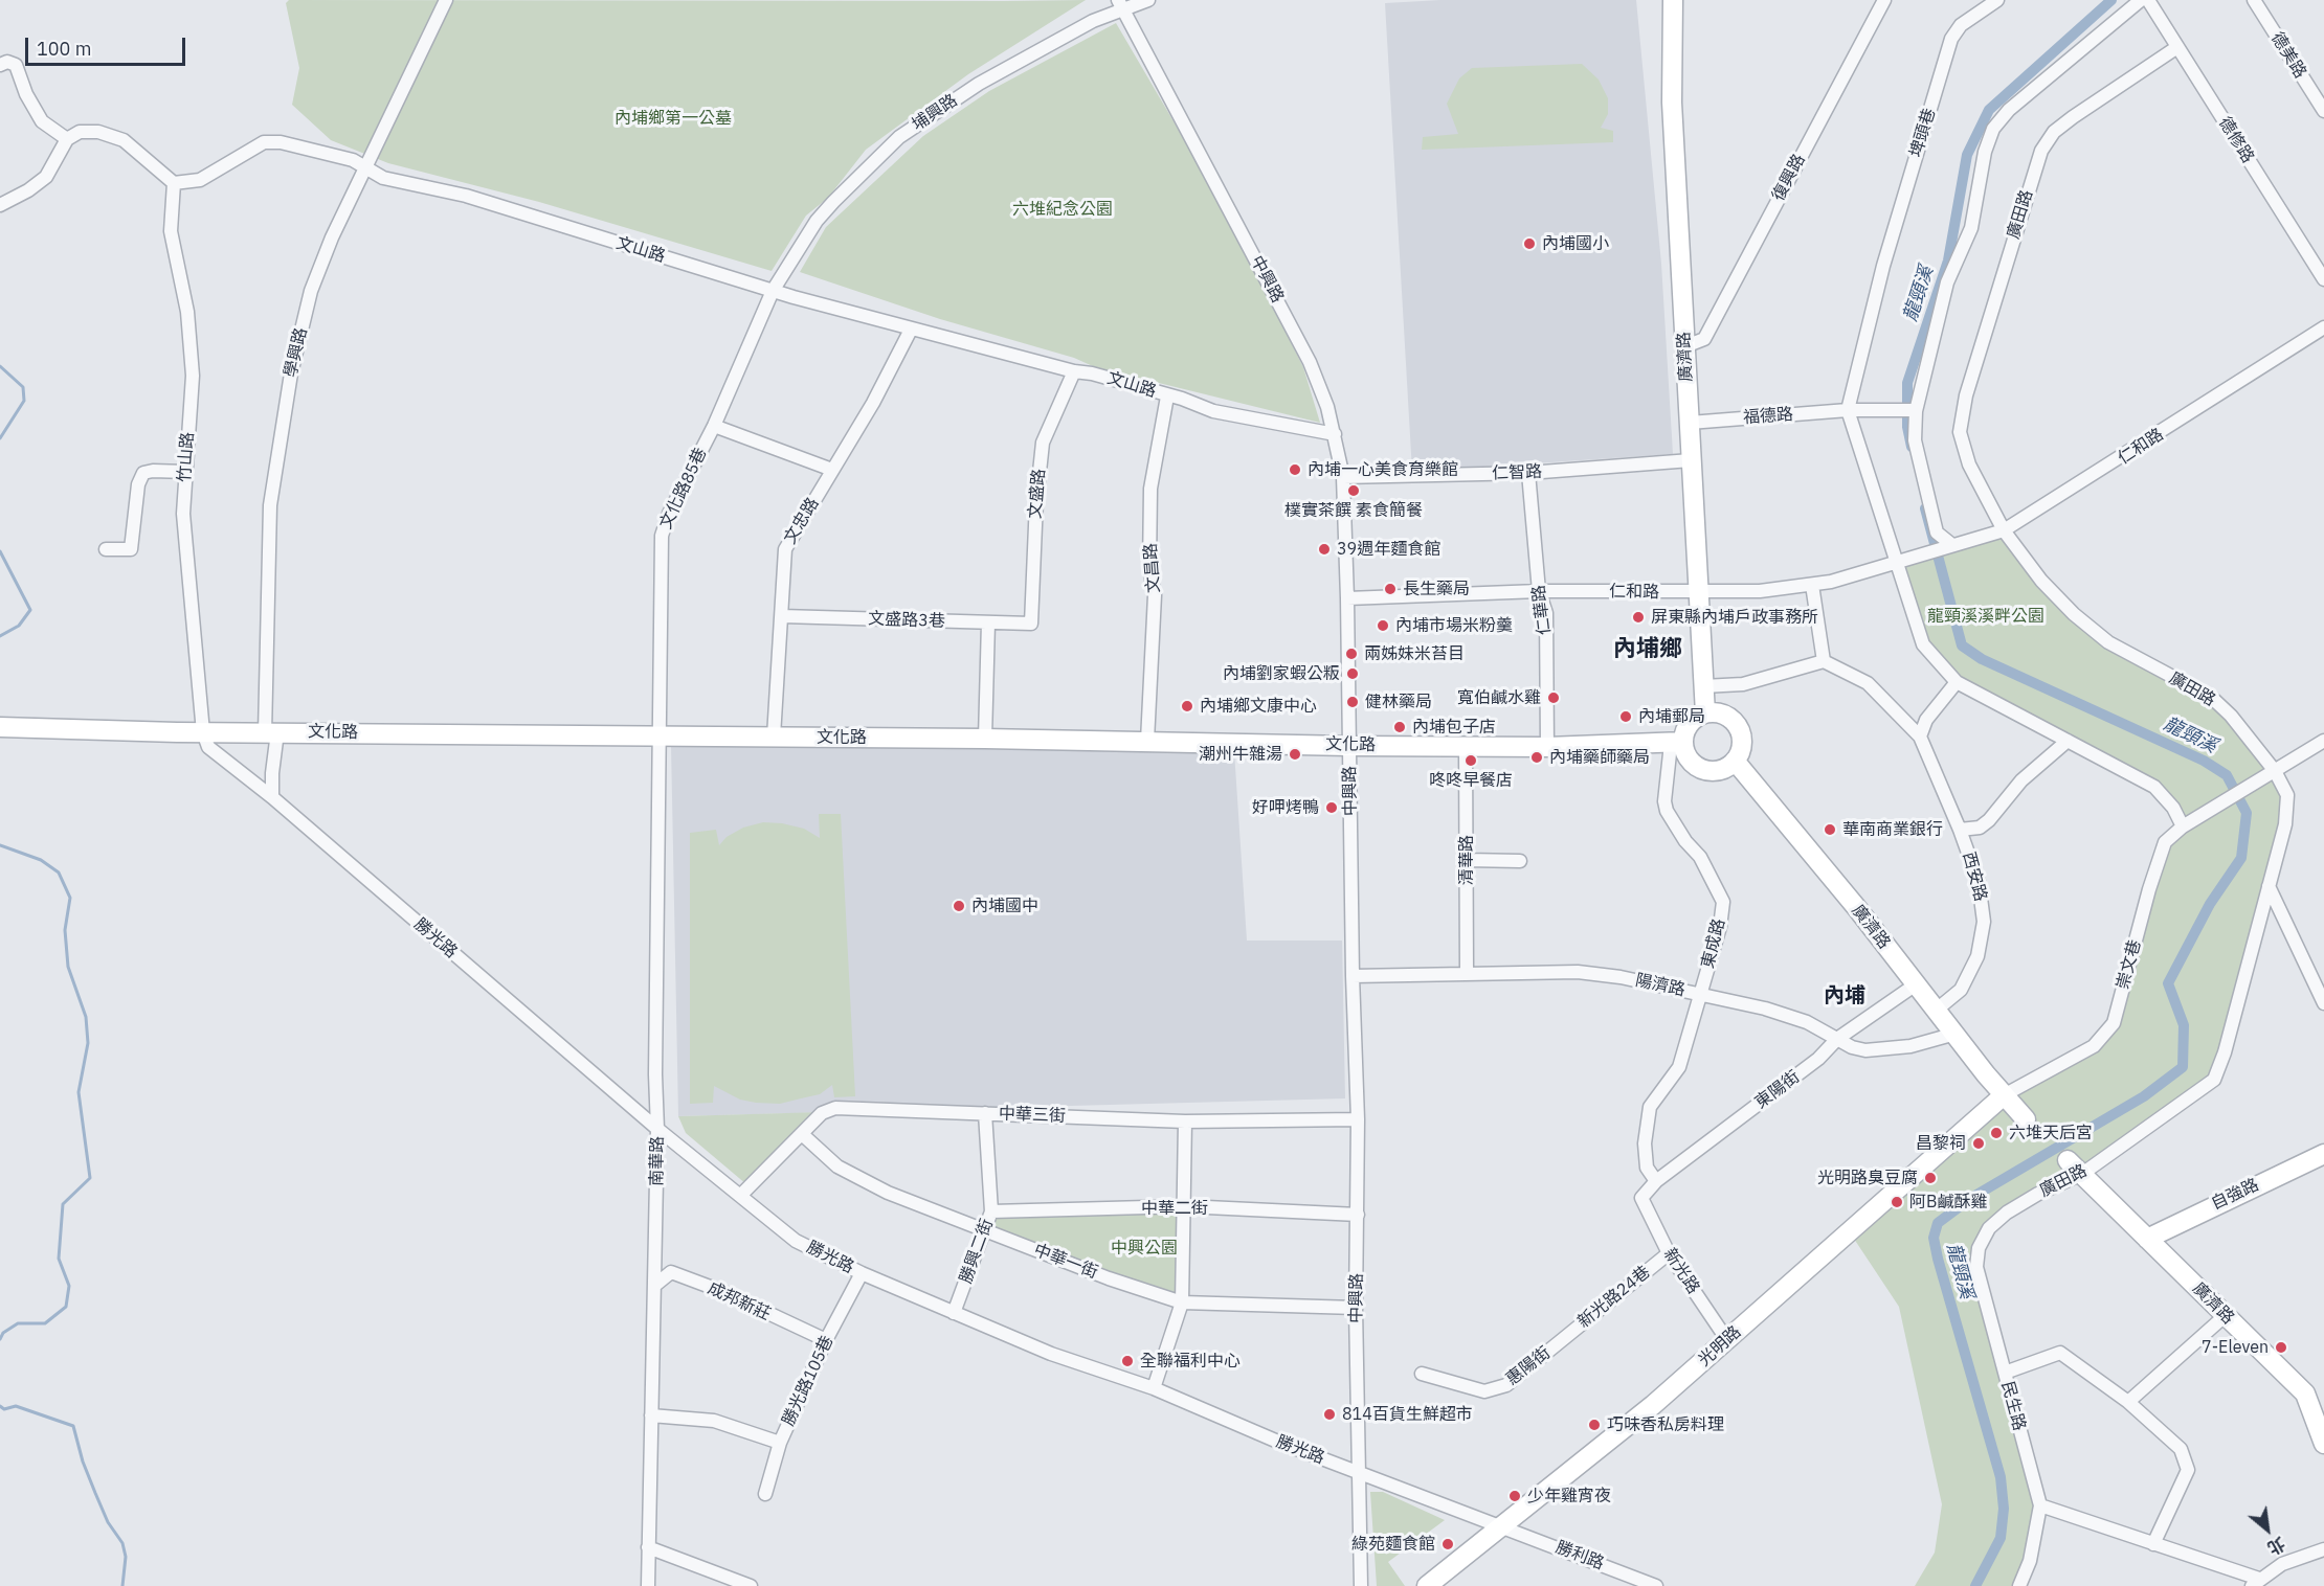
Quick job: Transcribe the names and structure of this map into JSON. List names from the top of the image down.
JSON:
{
  "streets": {
    "main road": [
      "廣濟路",
      "文化路",
      "自強路",
      "光明路"
    ],
    "street": [
      "德美路",
      "埔興路",
      "埤頭巷",
      "德修路",
      "復興路",
      "廣田路",
      "文山路",
      "中興路",
      "學興路",
      "福德路",
      "仁和路",
      "竹山路",
      "仁智路",
      "文化路85巷",
      "文盛路",
      "文忠路",
      "文昌路",
      "仁華路",
      "文盛路3巷",
      "清華路",
      "西安路",
      "勝光路",
      "東成路",
      "崇文巷",
      "陽濟路",
      "東陽街",
      "中華三街",
      "南華路",
      "中華二街",
      "勝興二街",
      "中華一街",
      "新光路",
      "新光路24巷",
      "成邦新莊",
      "惠陽街",
      "勝光路105巷",
      "民生路",
      "勝利路"
    ]
  },
  "crossings": [
    ["埔興路", "文山路"],
    ["埔興路", "中興路"],
    ["埔興路", "文化路85巷"],
    ["埤頭巷", "福德路"],
    ["德修路", "廣田路"],
    ["復興路", "廣濟路"],
    ["廣田路", "廣濟路"],
    ["廣田路", "仁和路"],
    ["廣田路", "崇文巷"],
    ["廣田路", "民生路"],
    ["文山路", "中興路"],
    ["文山路", "學興路"],
    ["文山路", "竹山路"],
    ["文山路", "文化路85巷"],
    ["文山路", "文盛路"],
    ["文山路", "文忠路"],
    ["文山路", "文昌路"],
    ["中興路", "仁和路"],
    ["中興路", "仁智路"],
    ["中興路", "文化路"],
    ["中興路", "勝光路"],
    ["中興路", "陽濟路"],
    ["中興路", "中華三街"],
    ["中興路", "中華二街"],
    ["中興路", "中華一街"],
    ["學興路", "文化路"],
    ["廣濟路", "福德路"],
    ["廣濟路", "仁和路"],
    ["廣濟路", "仁智路"],
    ["廣濟路", "文化路"],
    ["廣濟路", "西安路"],
    ["廣濟路", "東成路"],
    ["廣濟路", "崇文巷"],
    ["廣濟路", "陽濟路"],
    ["廣濟路", "東陽街"],
    ["廣濟路", "自強路"],
    ["廣濟路", "光明路"],
    ["仁和路", "仁華路"],
    ["竹山路", "文化路"],
    ["竹山路", "勝光路"],
    ["仁智路", "仁華路"],
    ["文化路85巷", "文化路"],
    ["文化路85巷", "南華路"],
    ["文盛路", "文盛路3巷"],
    ["文忠路", "文盛路3巷"],
    ["文忠路", "文化路"],
    ["文昌路", "文化路"],
    ["仁華路", "文化路"],
    ["文化路", "清華路"],
    ["文化路", "勝光路"],
    ["文化路", "東成路"],
    ["文化路", "南華路"],
    ["清華路", "陽濟路"],
    ["勝光路", "中華三街"],
    ["勝光路", "南華路"],
    ["勝光路", "勝興二街"],
    ["勝光路", "光明路"],
    ["勝光路", "勝光路105巷"],
    ["勝光路", "勝利路"],
    ["東成路", "陽濟路"],
    ["東成路", "東陽街"],
    ["崇文巷", "光明路"],
    ["陽濟路", "東陽街"],
    ["東陽街", "新光路"],
    ["中華三街", "勝興二街"],
    ["中華三街", "中華一街"],
    ["南華路", "成邦新莊"],
    ["中華二街", "勝興二街"],
    ["勝興二街", "中華一街"],
    ["新光路", "新光路24巷"],
    ["新光路", "光明路"],
    ["新光路24巷", "惠陽街"],
    ["成邦新莊", "勝光路105巷"],
    ["光明路", "勝利路"]
  ],
  "districts": ["內埔鄉", "內埔"],
  "water": ["龍頸溪"],
  "parks": [
    "內埔鄉第一公墓",
    "六堆紀念公園",
    "龍頸溪溪畔公園",
    "中興公園"
  ],
  "places": [
    "內埔國小",
    "內埔一心美食育樂館",
    "樸實茶饌 素食簡餐",
    "39週年麵食館",
    "長生藥局",
    "屏東縣內埔戶政事務所",
    "內埔市場米粉羹",
    "兩姊妹米苔目",
    "內埔劉家蝦公粄",
    "寬伯鹹水雞",
    "健林藥局",
    "內埔鄉文康中心",
    "內埔郵局",
    "內埔包子店",
    "潮州牛雜湯",
    "內埔藥師藥局",
    "咚咚早餐店",
    "好呷烤鴨",
    "華南商業銀行",
    "內埔國中",
    "六堆天后宮",
    "昌黎祠",
    "光明路臭豆腐",
    "阿B鹹酥雞",
    "7-Eleven",
    "全聯福利中心",
    "814百貨生鮮超市",
    "巧味香私房料理",
    "少年雞宵夜",
    "綠苑麵食館"
  ],
  "scale_bar": "100 m",
  "north": "bottom right"
}
